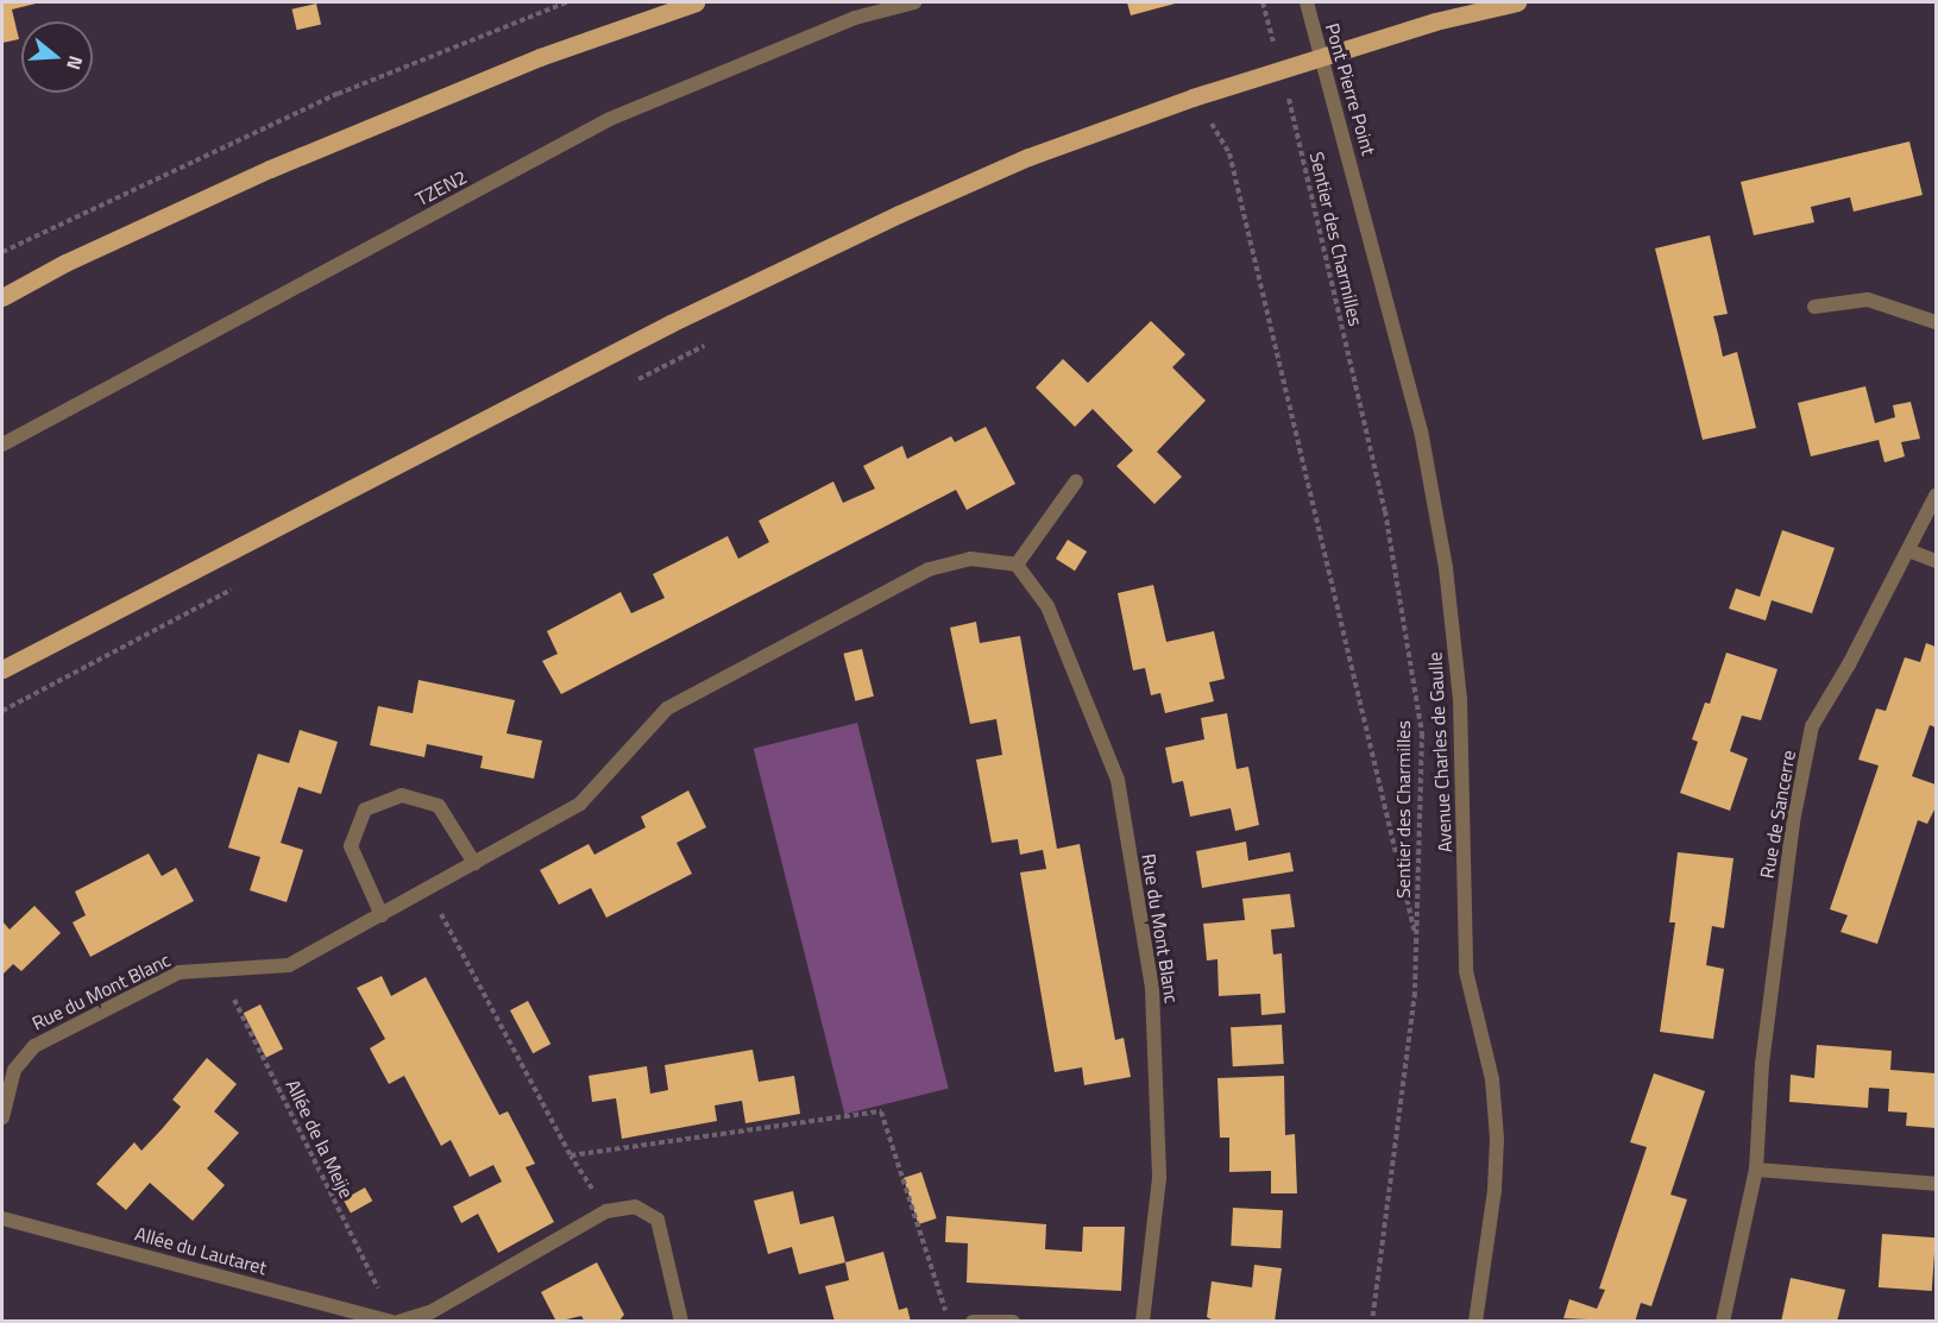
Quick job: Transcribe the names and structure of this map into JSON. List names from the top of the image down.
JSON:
{
  "streets": {
    "street": [
      "Pont Pierre Point",
      "TZEN2",
      "Avenue Charles de Gaulle",
      "Rue de Sancerre",
      "Rue du Mont Blanc",
      "Allée du Lautaret"
    ],
    "path": ["Sentier des Charmilles", "Allée de la Meije"]
  },
  "crossings": [
    ["Pont Pierre Point", "Avenue Charles de Gaulle"],
    ["Rue du Mont Blanc", "Allée de la Meije"]
  ],
  "north": "right"
}
